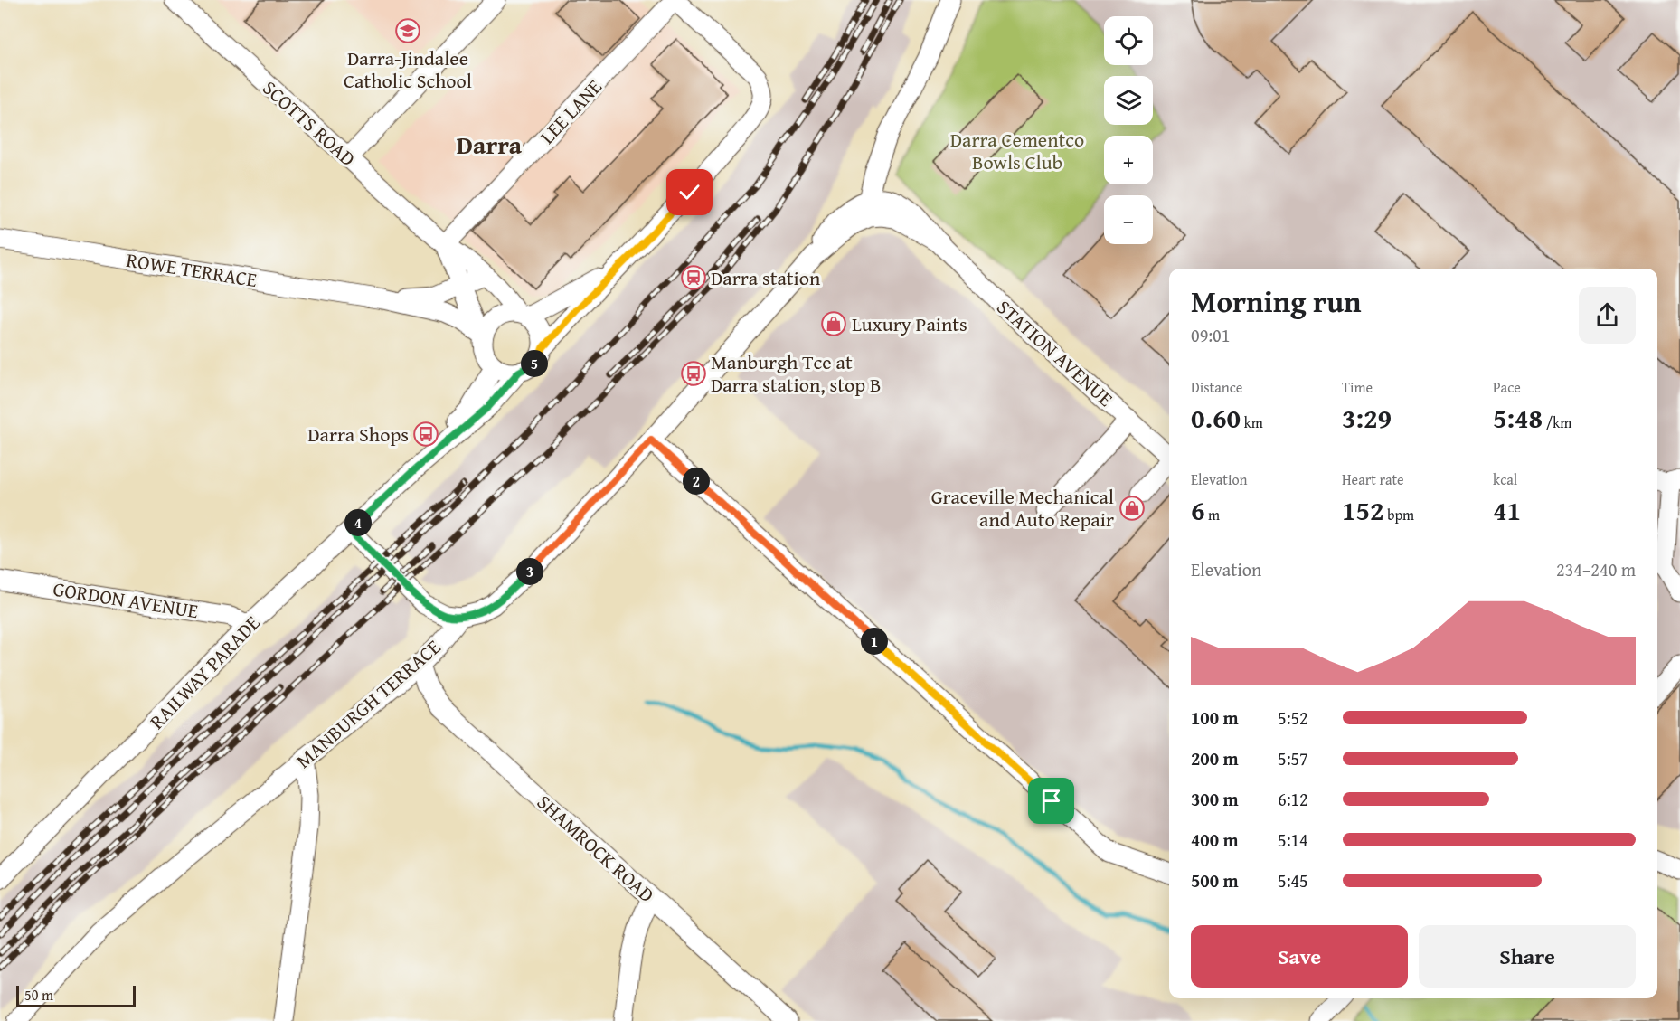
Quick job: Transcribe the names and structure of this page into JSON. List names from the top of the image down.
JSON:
{
  "streets": {
    "street": [
      "LEE LANE",
      "SCOTTS ROAD",
      "ROWE TERRACE",
      "STATION AVENUE",
      "GORDON AVENUE",
      "RAILWAY PARADE",
      "MANBURGH TERRACE",
      "SHAMROCK ROAD"
    ]
  },
  "crossings": [
    ["LEE LANE", "SCOTTS ROAD"],
    ["SCOTTS ROAD", "ROWE TERRACE"],
    ["SCOTTS ROAD", "RAILWAY PARADE"],
    ["ROWE TERRACE", "RAILWAY PARADE"],
    ["GORDON AVENUE", "RAILWAY PARADE"],
    ["MANBURGH TERRACE", "SHAMROCK ROAD"]
  ],
  "districts": ["Darra"],
  "parks": ["Darra Cementco Bowls Club"],
  "places": {
    "school or university": ["Darra-Jindalee Catholic School"],
    "station": ["Darra station"],
    "shop": ["Luxury Paints", "Graceville Mechanical and Auto Repair"],
    "bus stop": ["Manburgh Tce at Darra station, stop B", "Darra Shops"]
  },
  "scale_bar": "50 m",
  "page": {
    "map_buttons": ["+", "−"],
    "heading": ["Morning run", "09:01"],
    "pins": [
      "5",
      "2",
      "4",
      "3",
      "1"
    ],
    "stats": [
      ["Distance", "0.60 km"],
      ["Time", "3:29"],
      ["Pace", "5:48 /km"],
      ["Elevation", "6 m"],
      ["Heart rate", "152 bpm"],
      ["kcal", "41"]
    ],
    "chart": ["Elevation", "234–240 m"],
    "list": [
      {
        "name": "100 m",
        "note": "5:52"
      },
      {
        "name": "200 m",
        "note": "5:57"
      },
      {
        "name": "300 m",
        "note": "6:12"
      },
      {
        "name": "400 m",
        "note": "5:14"
      },
      {
        "name": "500 m",
        "note": "5:45"
      }
    ],
    "buttons": ["Save", "Share"],
    "scale": "50 m"
  }
}
